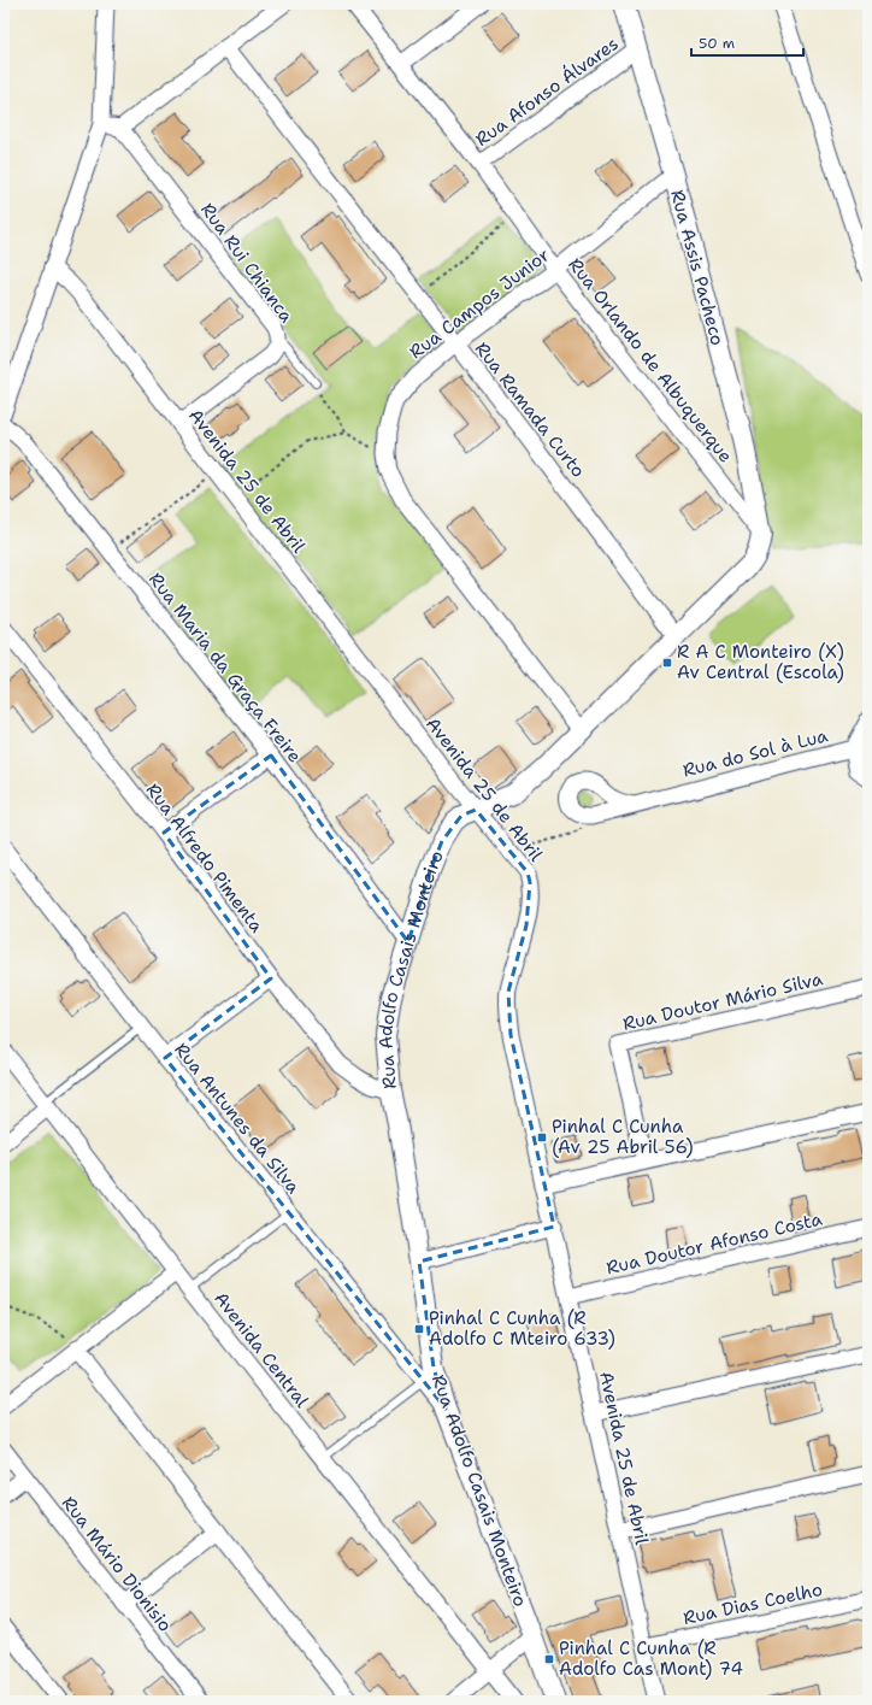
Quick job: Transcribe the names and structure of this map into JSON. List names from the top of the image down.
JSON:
{
  "streets": {
    "street": [
      "Rua Afonso Álvares",
      "Rua Rui Chianca",
      "Rua Assis Pacheco",
      "Rua Campos Junior",
      "Rua Orlando de Albuquerque",
      "Rua Ramada Curto",
      "Avenida 25 de Abril",
      "Rua Maria da Graça Freire",
      "Rua do Sol à Lua",
      "Rua Alfredo Pimenta",
      "Rua Adolfo Casais Monteiro",
      "Rua Doutor Mário Silva",
      "Rua Antunes da Silva",
      "Rua Doutor Afonso Costa",
      "Avenida Central",
      "Rua Mário Dionisio",
      "Rua Dias Coelho"
    ]
  },
  "crossings": [
    ["Rua Afonso Álvares", "Rua Assis Pacheco"],
    ["Rua Afonso Álvares", "Rua Orlando de Albuquerque"],
    ["Rua Rui Chianca", "Avenida 25 de Abril"],
    ["Rua Assis Pacheco", "Rua Campos Junior"],
    ["Rua Assis Pacheco", "Rua Orlando de Albuquerque"],
    ["Rua Assis Pacheco", "Rua Adolfo Casais Monteiro"],
    ["Rua Campos Junior", "Rua Orlando de Albuquerque"],
    ["Rua Campos Junior", "Rua Ramada Curto"],
    ["Rua Campos Junior", "Rua Adolfo Casais Monteiro"],
    ["Rua Orlando de Albuquerque", "Rua Adolfo Casais Monteiro"],
    ["Rua Ramada Curto", "Rua Adolfo Casais Monteiro"],
    ["Avenida 25 de Abril", "Rua Adolfo Casais Monteiro"],
    ["Avenida 25 de Abril", "Rua Doutor Afonso Costa"],
    ["Avenida 25 de Abril", "Rua Dias Coelho"],
    ["Rua Maria da Graça Freire", "Rua Adolfo Casais Monteiro"],
    ["Rua Alfredo Pimenta", "Rua Adolfo Casais Monteiro"],
    ["Rua Adolfo Casais Monteiro", "Rua Antunes da Silva"]
  ],
  "places": {
    "transit": [
      "R A C Monteiro (X) Av Central (Escola)",
      "Pinhal C Cunha (Av 25 Abril 56)",
      "Pinhal C Cunha (R Adolfo C Mteiro 633)",
      "Pinhal C Cunha (R Adolfo Cas Mont) 74"
    ]
  },
  "scale_bar": "50 m"
}
